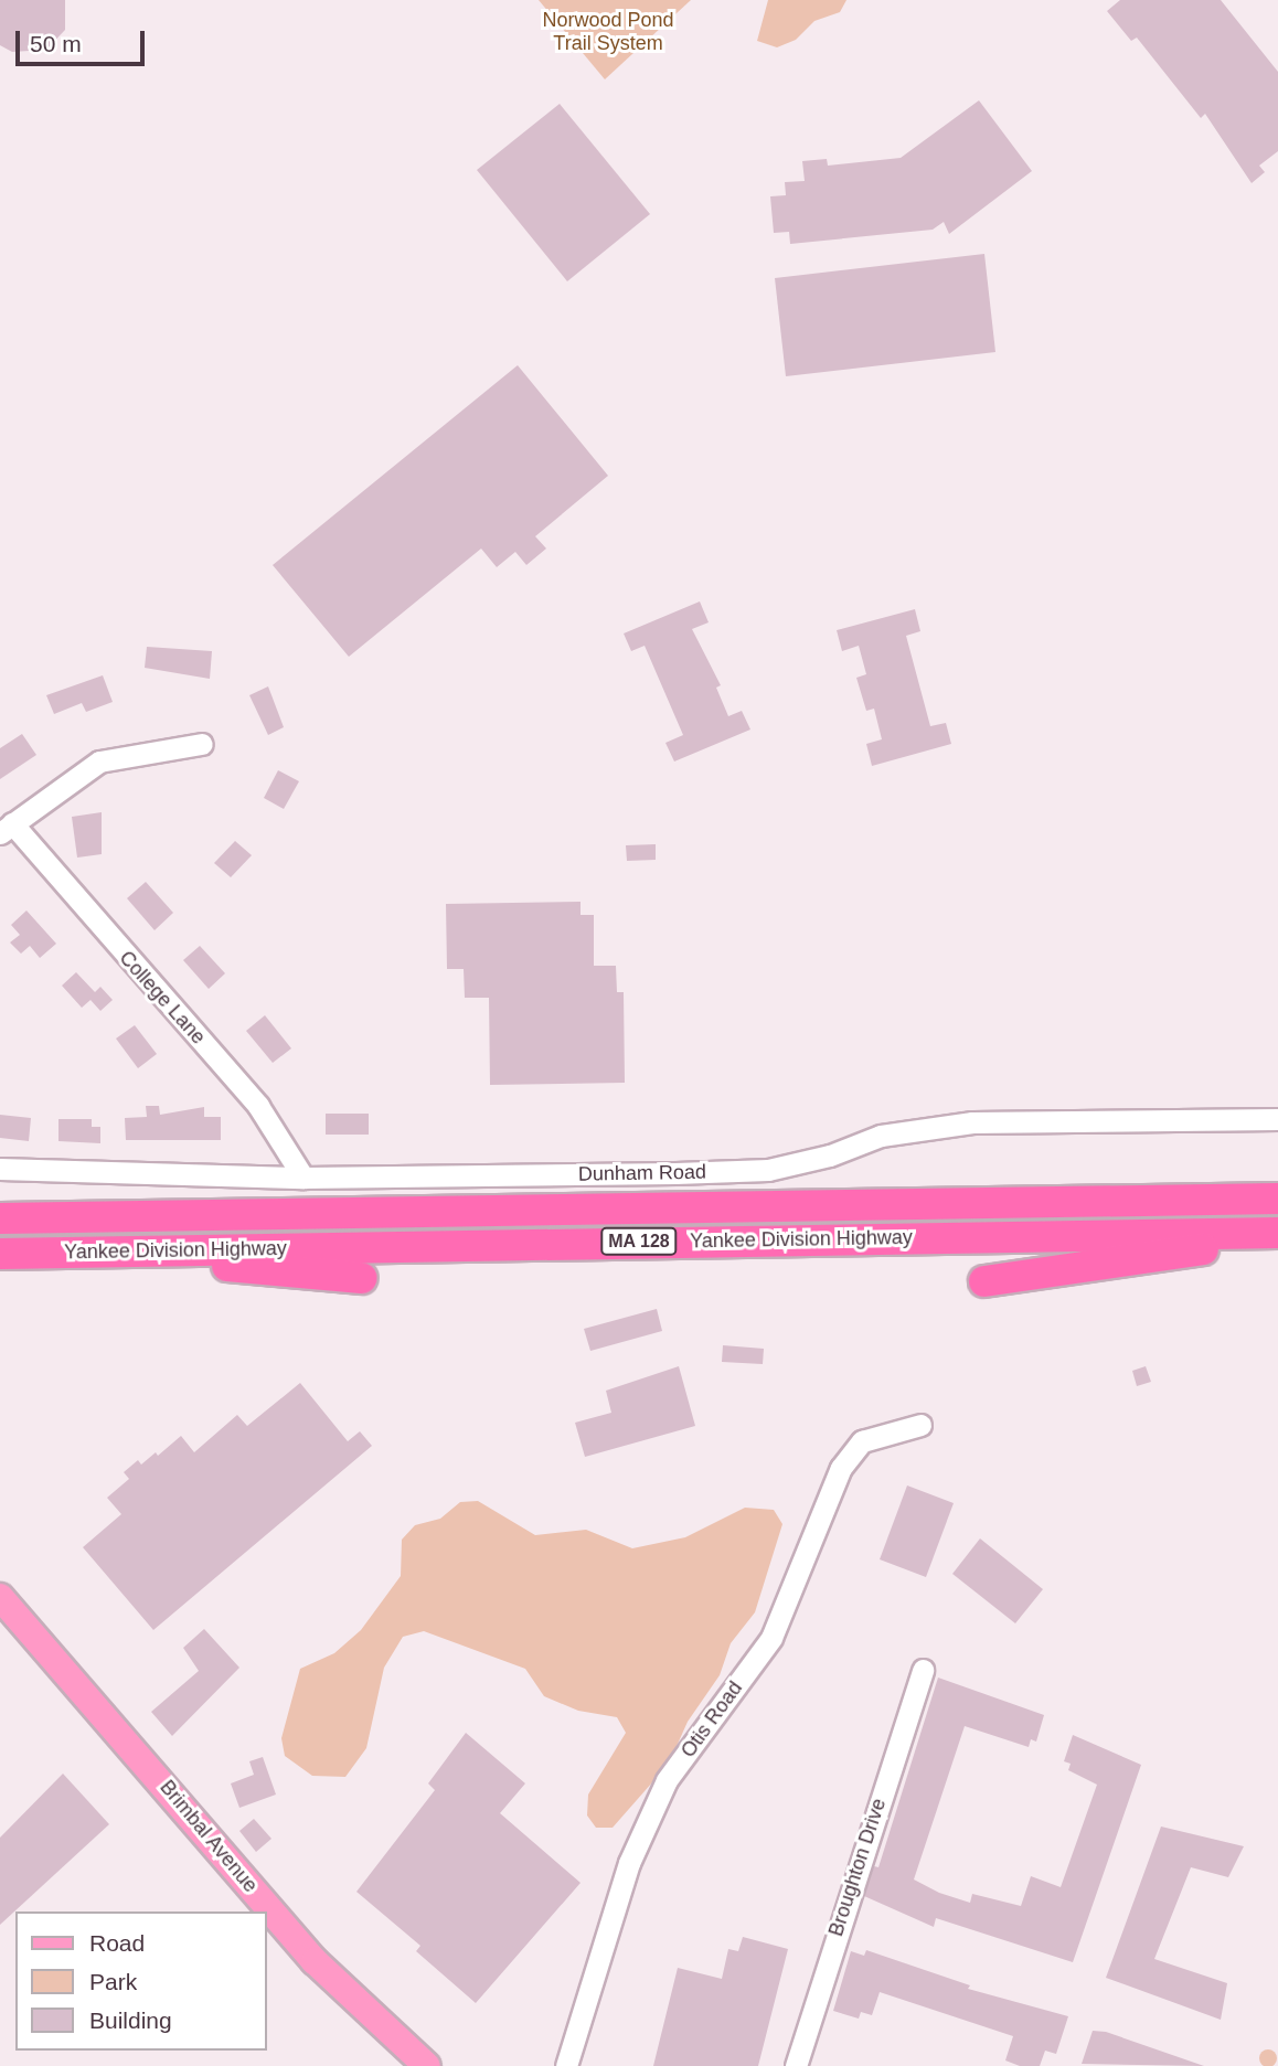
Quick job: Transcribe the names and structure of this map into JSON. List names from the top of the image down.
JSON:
{
  "streets": {
    "highway": ["Yankee Division Highway", "MA 128"],
    "main road": ["Brimbal Avenue"],
    "street": [
      "College Lane",
      "Dunham Road",
      "Otis Road",
      "Broughton Drive"
    ]
  },
  "crossings": [
    ["College Lane", "Dunham Road"]
  ],
  "parks": ["Norwood Pond Trail System"],
  "legend": ["Road", "Park", "Building"],
  "scale_bar": "50 m"
}
